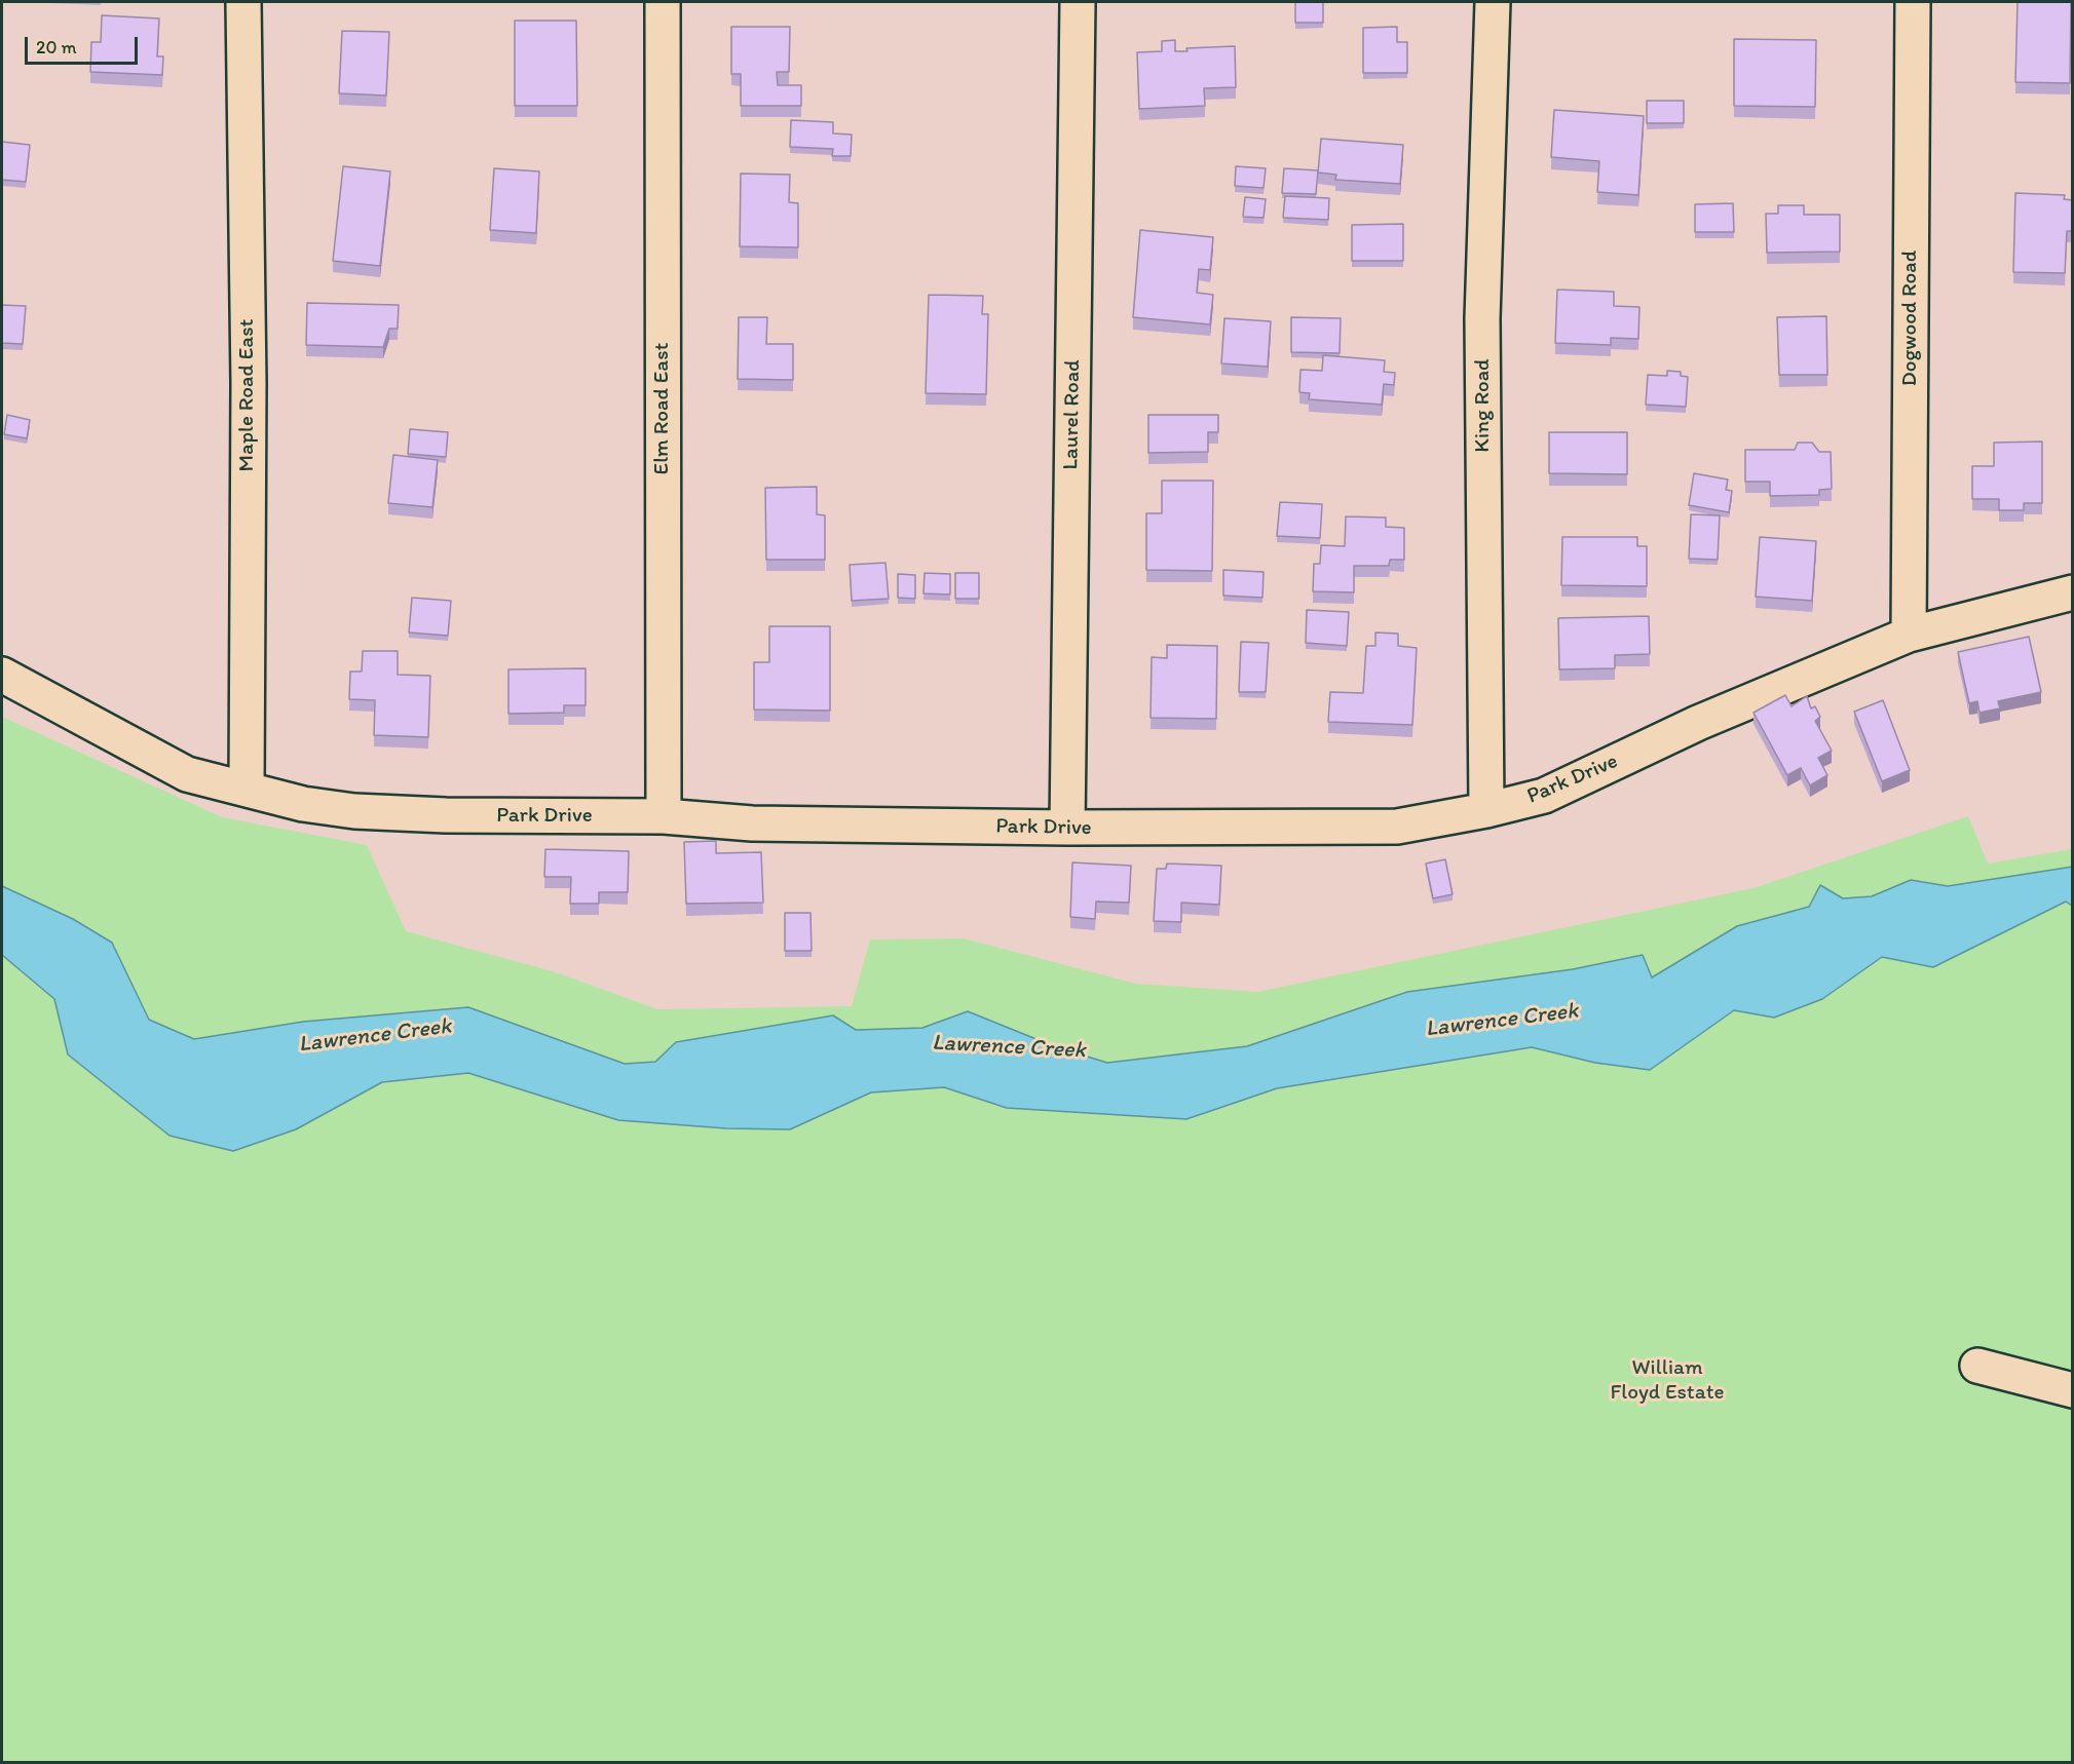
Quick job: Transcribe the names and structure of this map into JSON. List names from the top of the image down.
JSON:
{
  "streets": {
    "street": [
      "Dogwood Road",
      "Maple Road East",
      "King Road",
      "Elm Road East",
      "Laurel Road",
      "Park Drive"
    ]
  },
  "crossings": [
    ["Dogwood Road", "Park Drive"],
    ["Maple Road East", "Park Drive"],
    ["King Road", "Park Drive"],
    ["Elm Road East", "Park Drive"],
    ["Laurel Road", "Park Drive"]
  ],
  "water": ["Lawrence Creek"],
  "parks": ["William Floyd Estate"],
  "scale_bar": "20 m"
}
